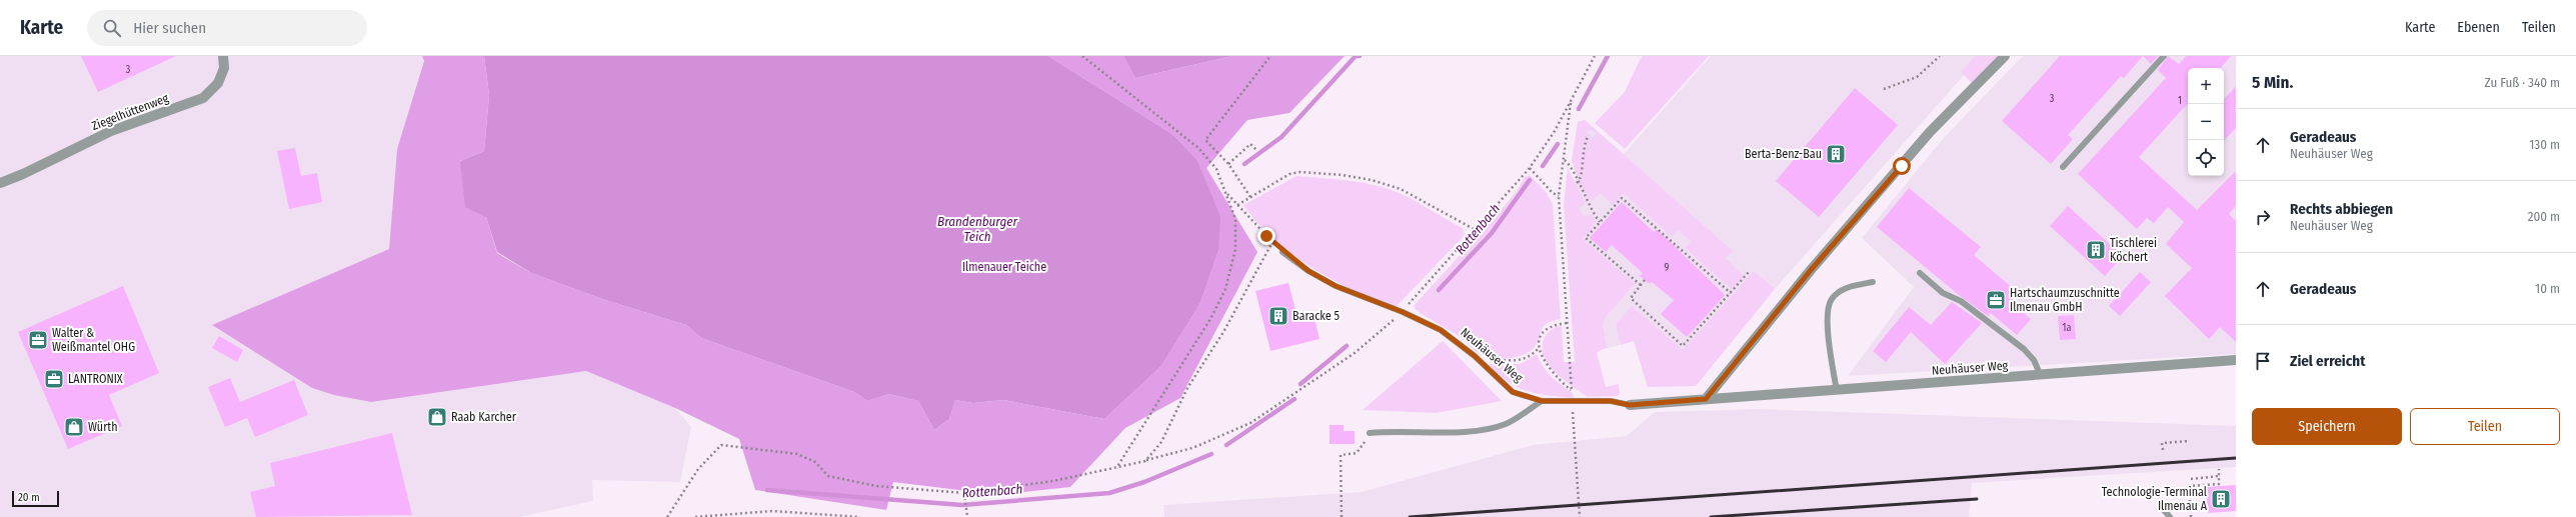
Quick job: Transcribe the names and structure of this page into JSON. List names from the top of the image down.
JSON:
{
  "streets": {
    "street": ["Ziegelhüttenweg", "Neuhäuser Weg"]
  },
  "water": ["Brandenburger Teich", "Rottenbach"],
  "parks": ["Ilmenauer Teiche"],
  "places": {
    "building": [
      "Berta-Benz-Bau",
      "Tischlerei Köchert",
      "Baracke 5",
      "Technologie-Terminal Ilmenau A"
    ],
    "office": ["Hartschaumzuschnitte Ilmenau GmbH", "Walter & Weißmantel OHG", "LANTRONIX"],
    "shop": ["Raab Karcher", "Würth"]
  },
  "house_numbers": [
    "3",
    "3",
    "1",
    "9",
    "1a"
  ],
  "scale_bar": "20 m",
  "page": {
    "header": "Karte",
    "search": "Hier suchen",
    "nav": ["Karte", "Ebenen", "Teilen"],
    "heading": ["5 Min.", "Zu Fuß · 340 m"],
    "map_buttons": ["+", "−"],
    "list": [
      ["Geradeaus", "Neuhäuser Weg", "130 m"],
      ["Rechts abbiegen", "Neuhäuser Weg", "200 m"],
      ["Geradeaus", "10 m"],
      "Ziel erreicht"
    ],
    "buttons": ["Speichern", "Teilen"],
    "scale": "20 m"
  }
}
